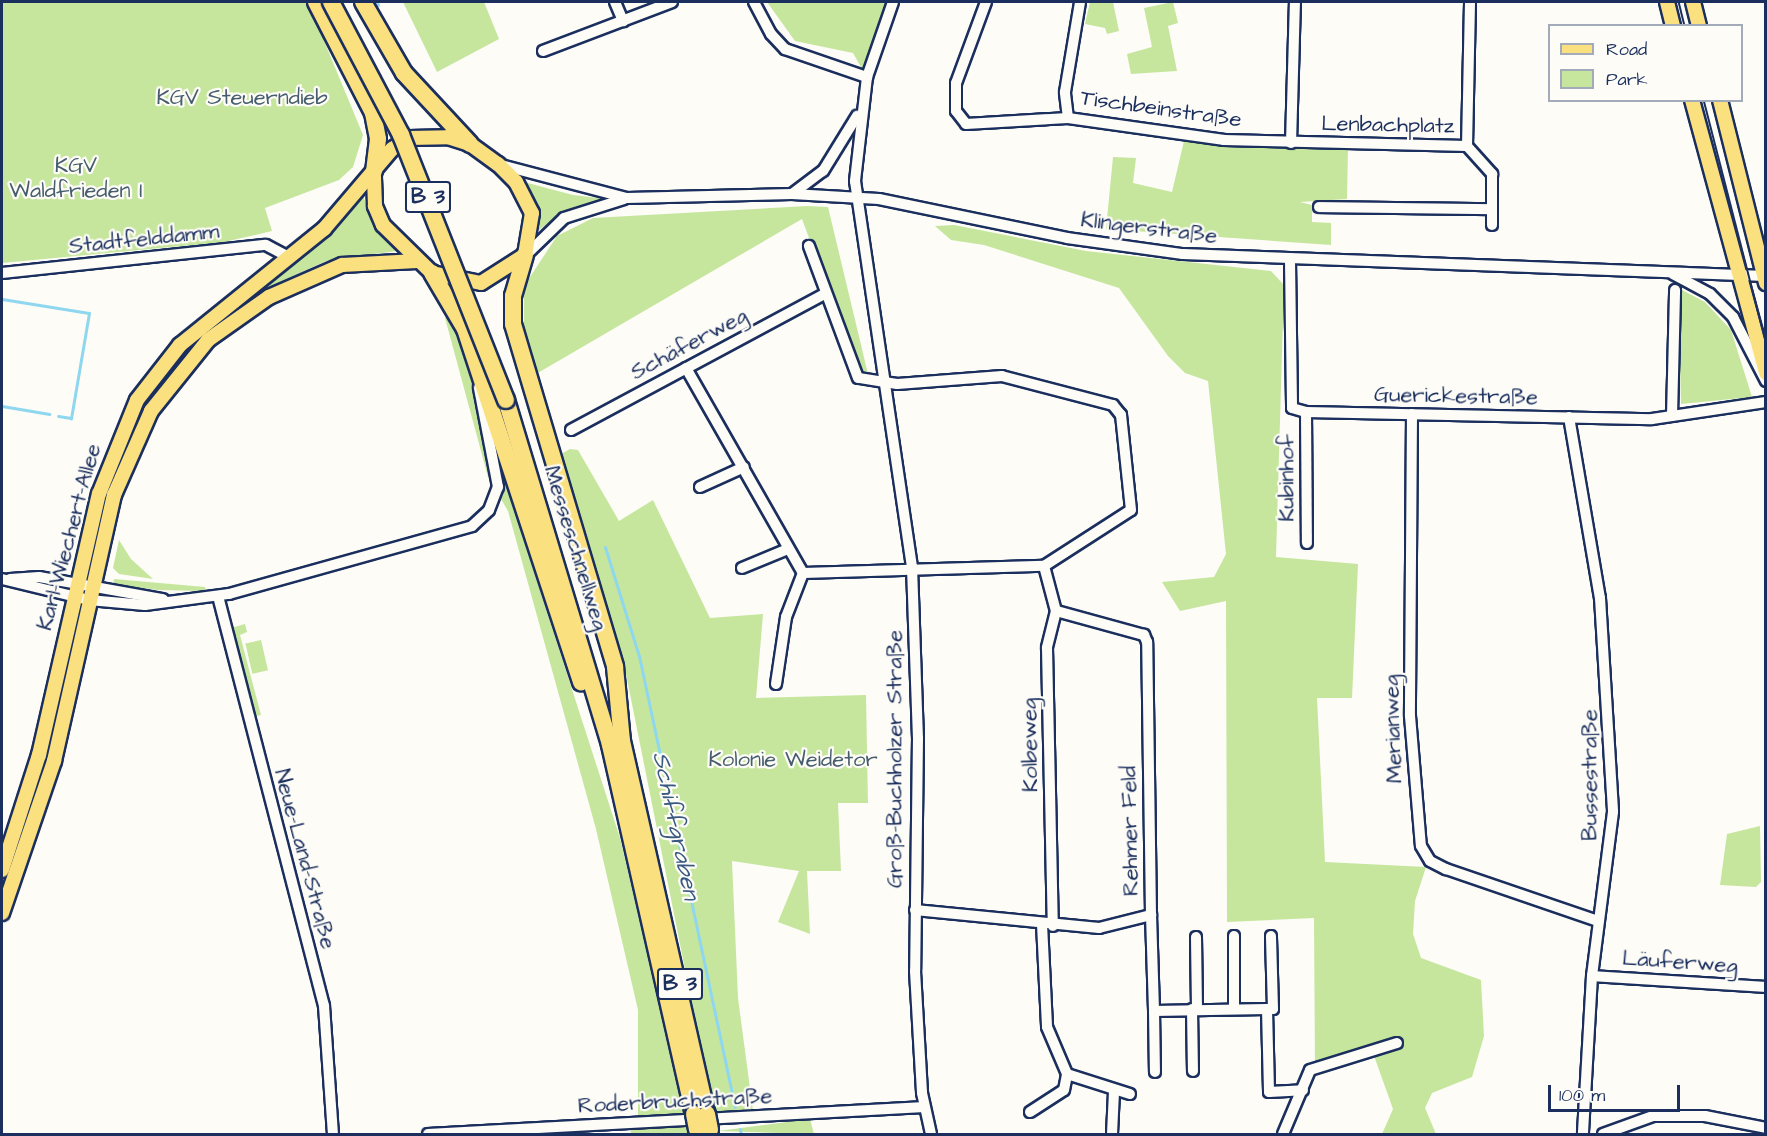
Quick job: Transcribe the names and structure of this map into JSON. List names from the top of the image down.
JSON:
{
  "streets": {
    "highway": ["B 3", "Messeschnellweg"],
    "main road": ["Karl-Wiechert-Allee"],
    "street": [
      "Tischbeinstraße",
      "Lenbachplatz",
      "Klingerstraße",
      "Stadtfelddamm",
      "Schäferweg",
      "Guerickestraße",
      "Kubinhof",
      "Merianweg",
      "Kolbeweg",
      "Groß-Buchholzer Straße",
      "Bussestraße",
      "Rehmer Feld",
      "Neue-Land-Straße",
      "Läuferweg",
      "Roderbruchstraße"
    ]
  },
  "crossings": [
    ["Tischbeinstraße", "Lenbachplatz"],
    ["Klingerstraße", "Karl-Wiechert-Allee"],
    ["Klingerstraße", "Groß-Buchholzer Straße"],
    ["Stadtfelddamm", "Karl-Wiechert-Allee"],
    ["Guerickestraße", "Kubinhof"],
    ["Guerickestraße", "Merianweg"],
    ["Guerickestraße", "Bussestraße"],
    ["Karl-Wiechert-Allee", "Neue-Land-Straße"],
    ["Merianweg", "Bussestraße"],
    ["Kolbeweg", "Rehmer Feld"],
    ["Groß-Buchholzer Straße", "Rehmer Feld"],
    ["Groß-Buchholzer Straße", "Roderbruchstraße"],
    ["Bussestraße", "Läuferweg"]
  ],
  "water": ["Schiffgraben"],
  "parks": ["KGV Steuerndieb", "KGV Waldfrieden I", "Kolonie Weidetor"],
  "legend": ["Road", "Park"],
  "scale_bar": "100 m"
}
